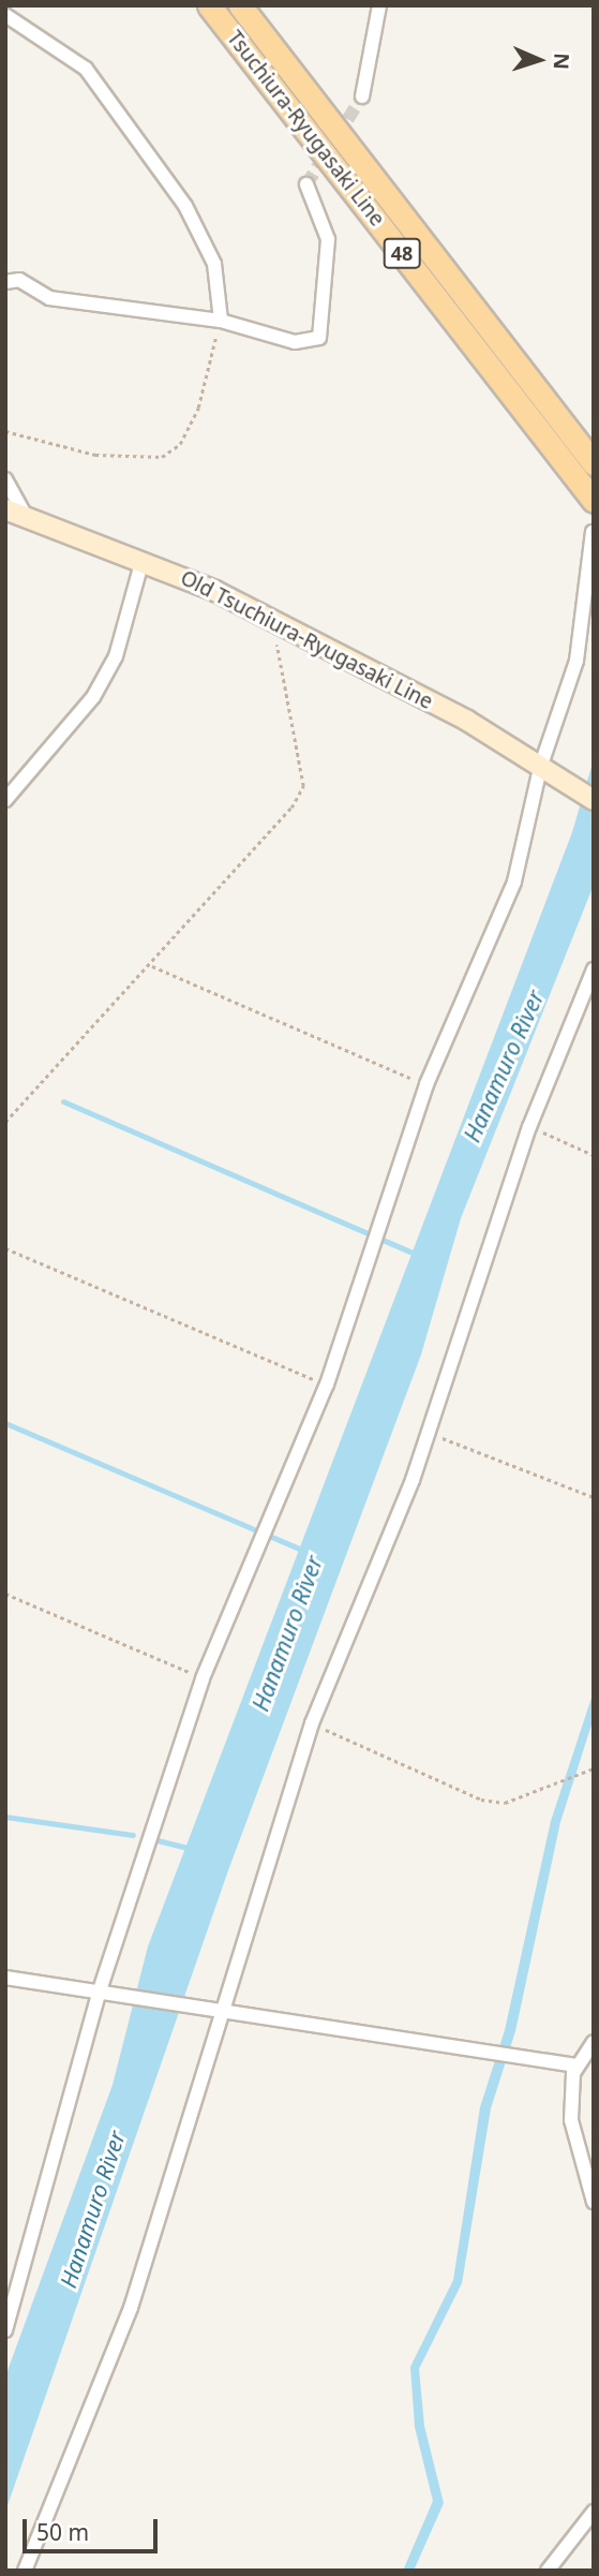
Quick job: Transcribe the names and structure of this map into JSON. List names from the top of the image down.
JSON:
{
  "streets": {
    "main road": ["Tsuchiura-Ryugasaki Line", "48"],
    "street": ["Old Tsuchiura-Ryugasaki Line"]
  },
  "water": ["Hanamuro River"],
  "scale_bar": "50 m",
  "north": "right"
}
